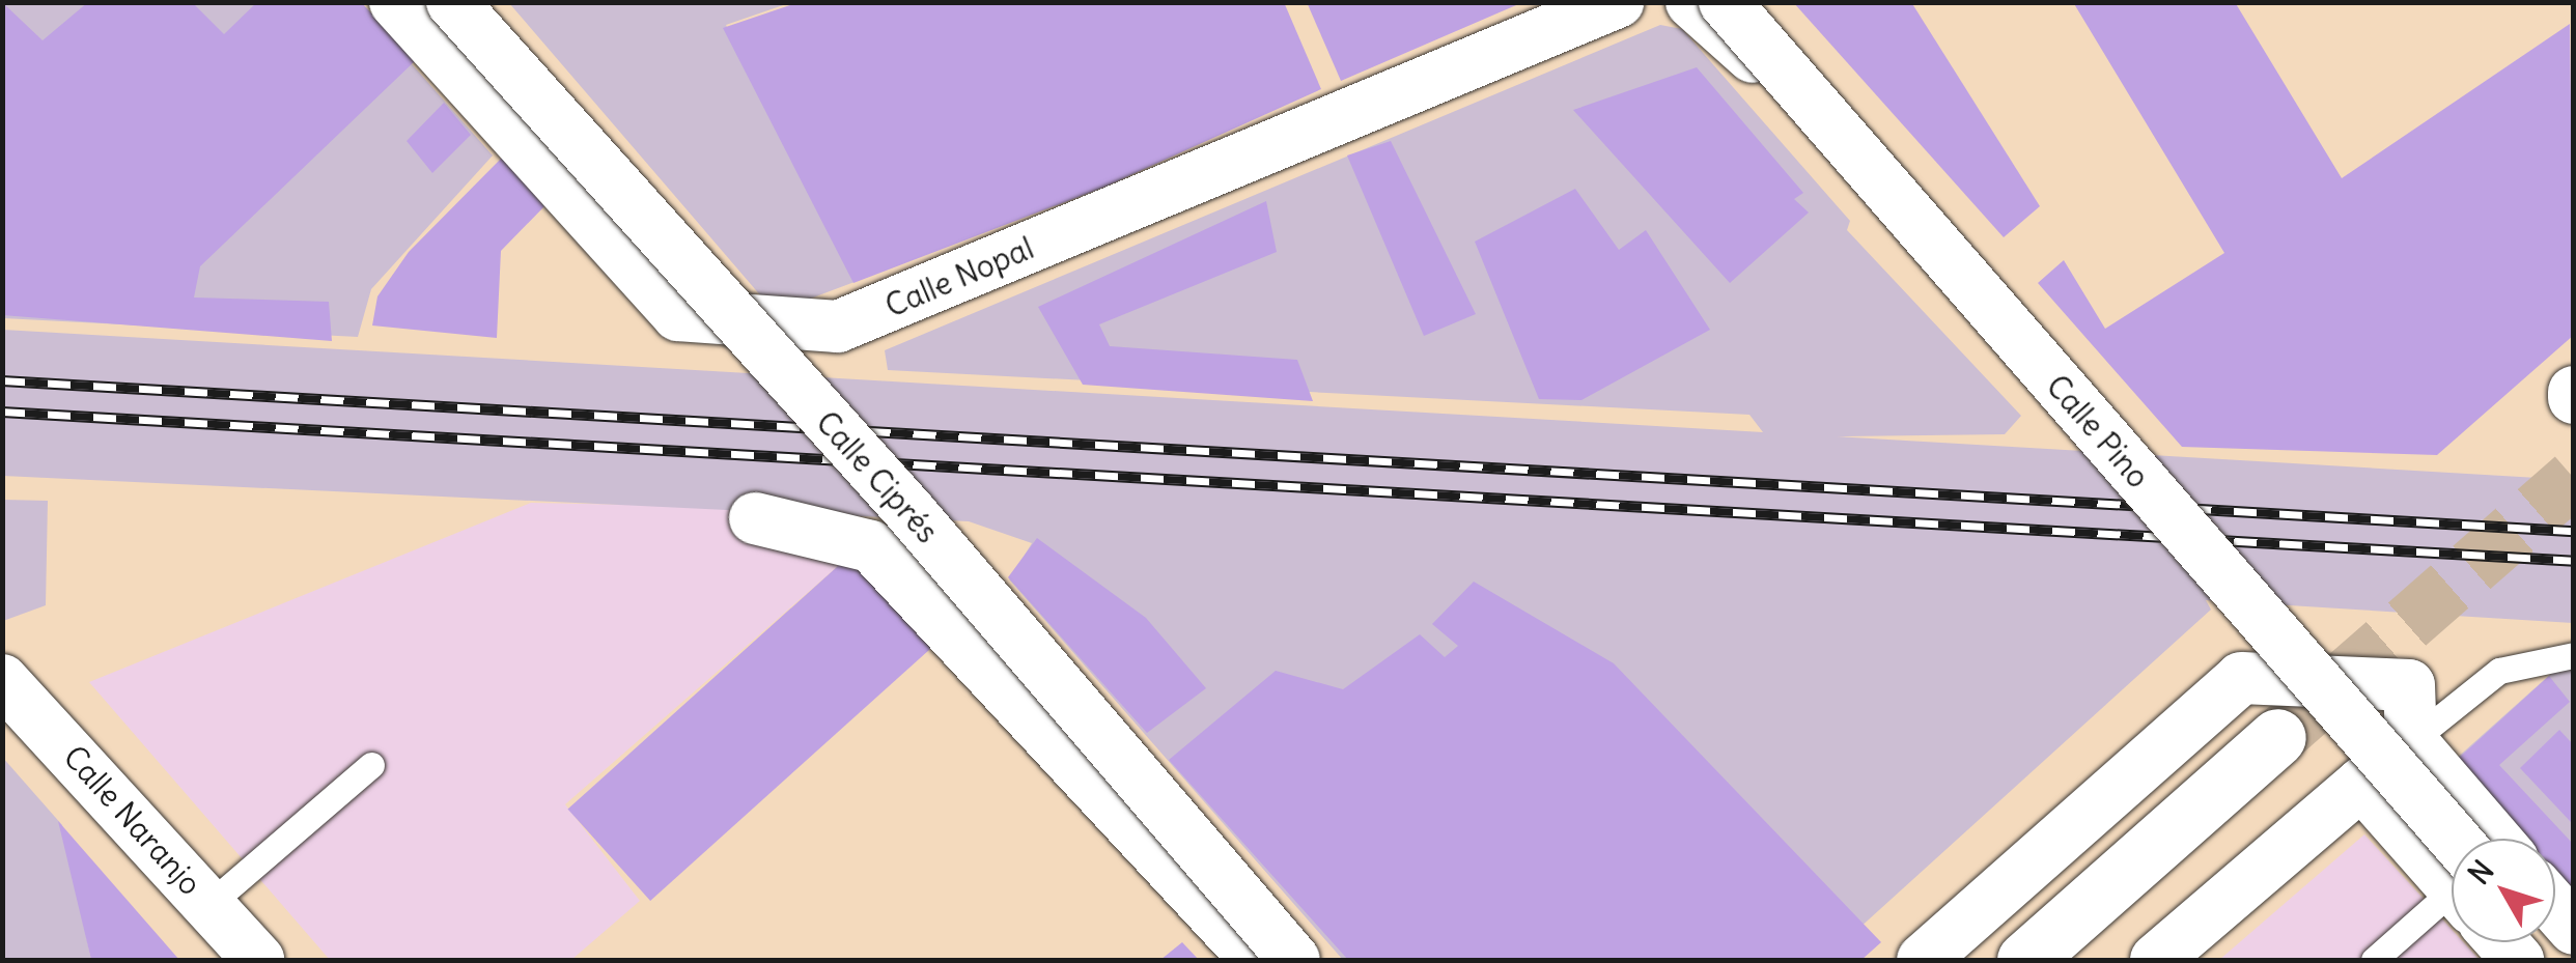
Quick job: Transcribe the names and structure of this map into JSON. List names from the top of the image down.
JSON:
{
  "streets": {
    "street": [
      "Calle Nopal",
      "Calle Pino",
      "Calle Ciprés",
      "Calle Naranjo"
    ]
  },
  "north": "top left"
}
